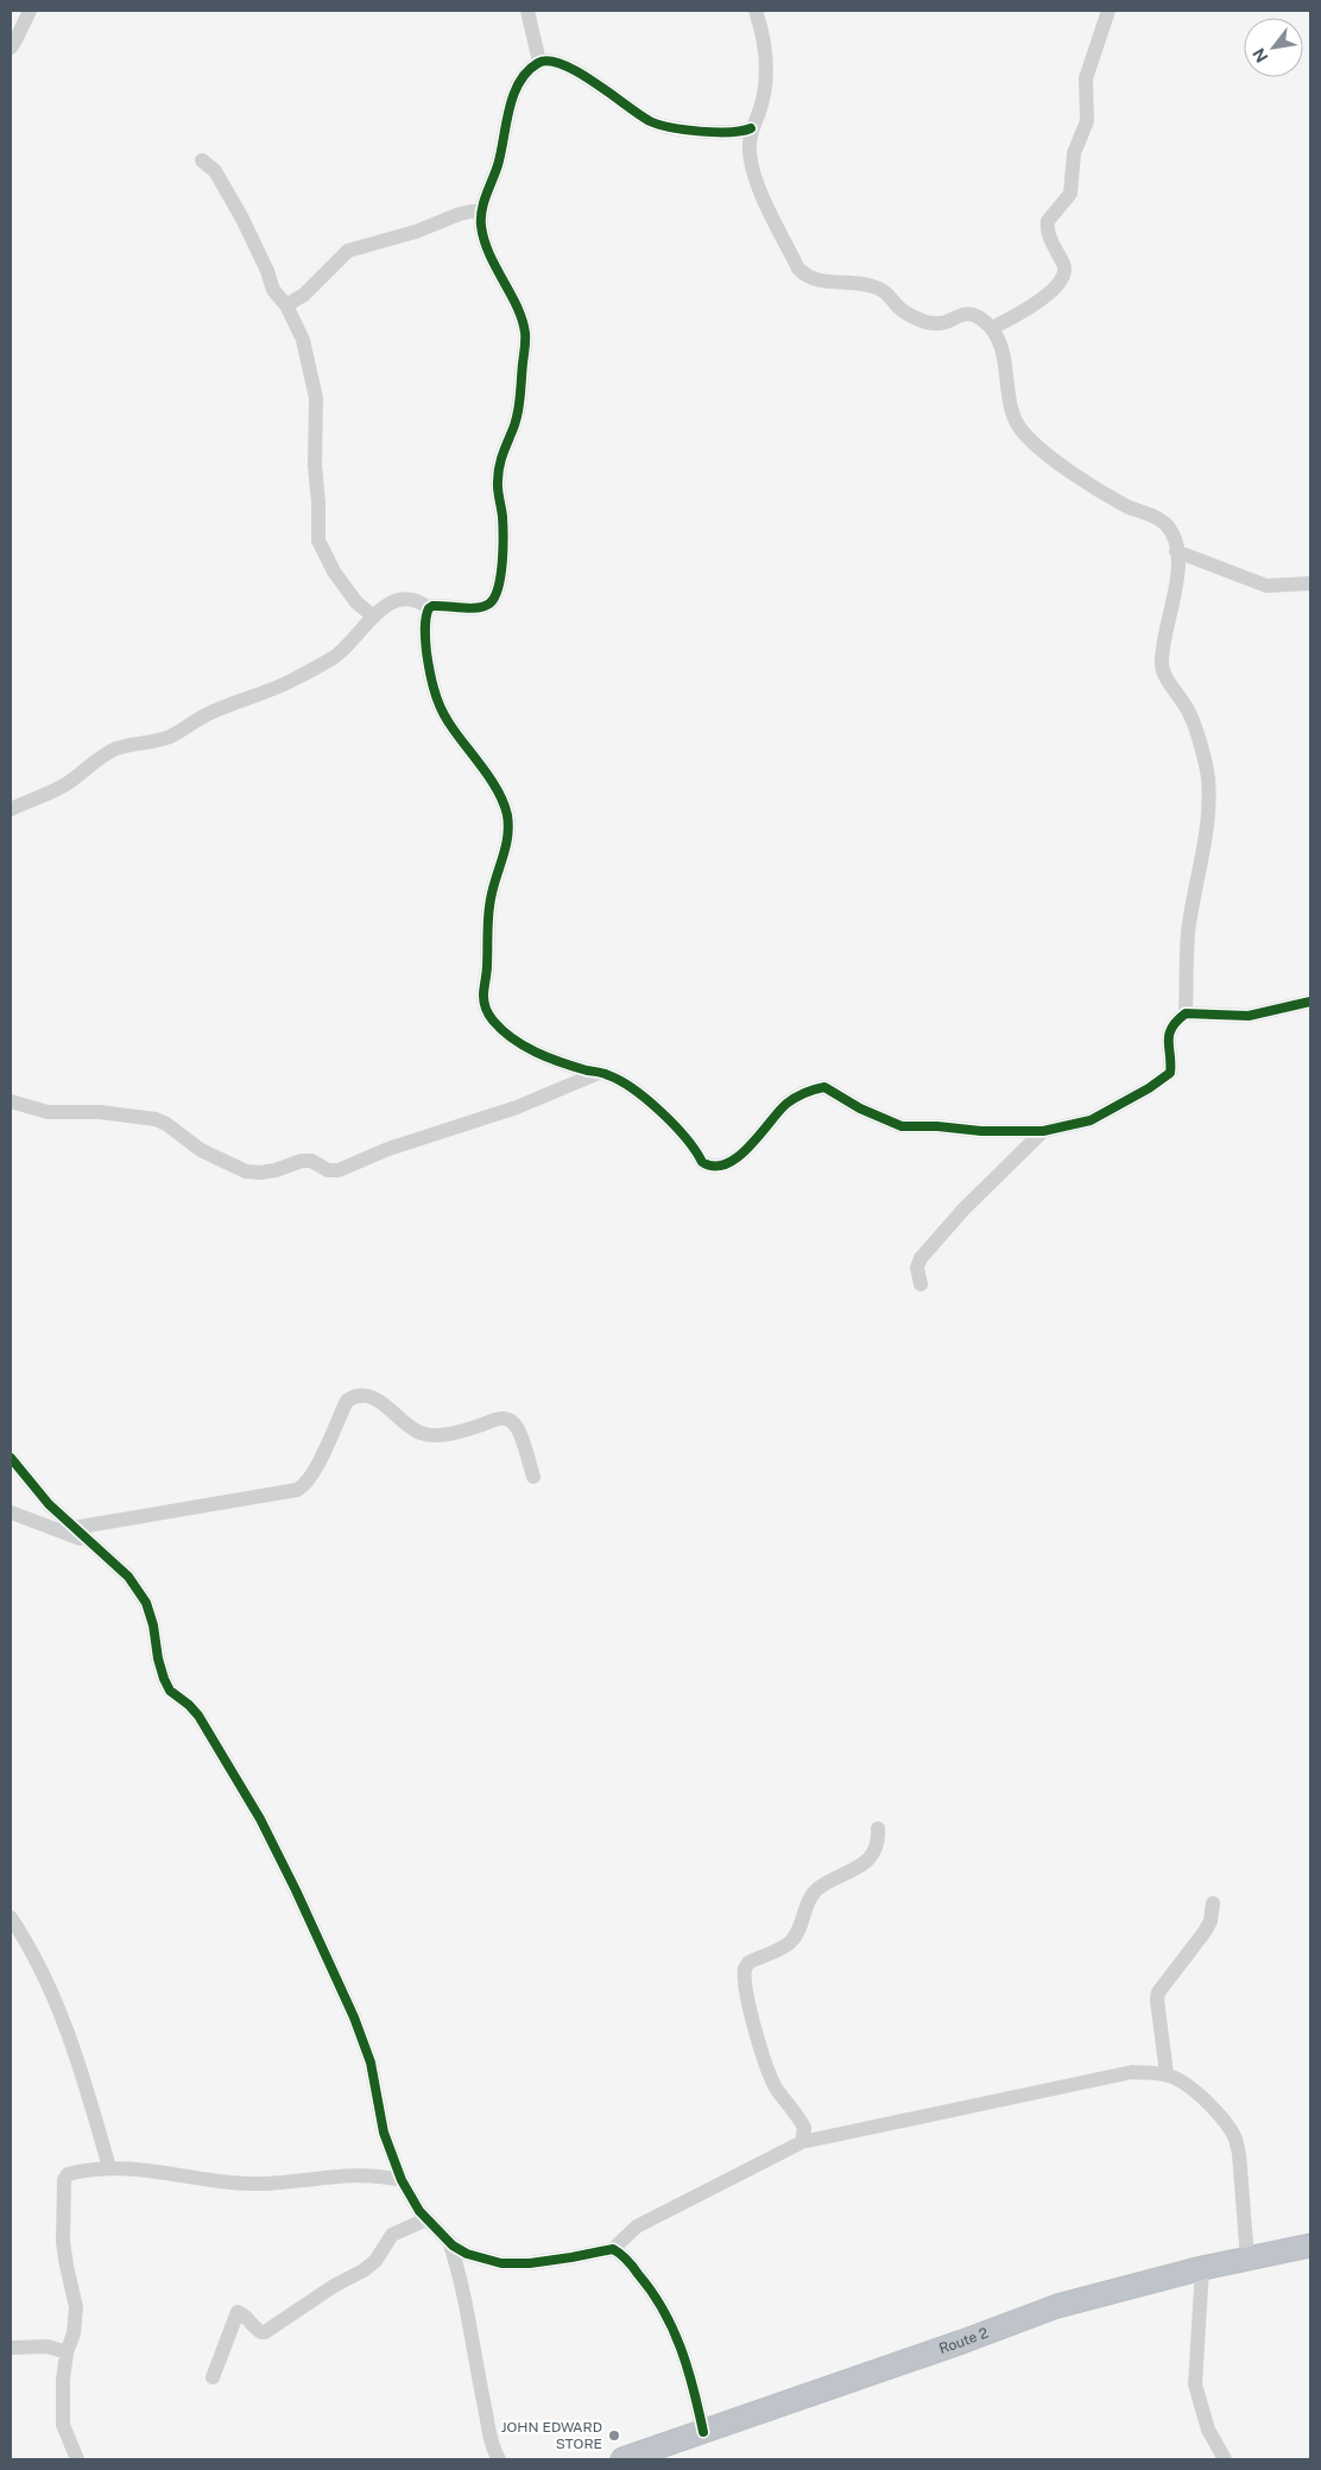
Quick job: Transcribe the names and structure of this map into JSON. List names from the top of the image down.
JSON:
{
  "streets": {
    "highway": ["Route 2"]
  },
  "places": ["JOHN EDWARD STORE"],
  "north": "bottom left"
}
